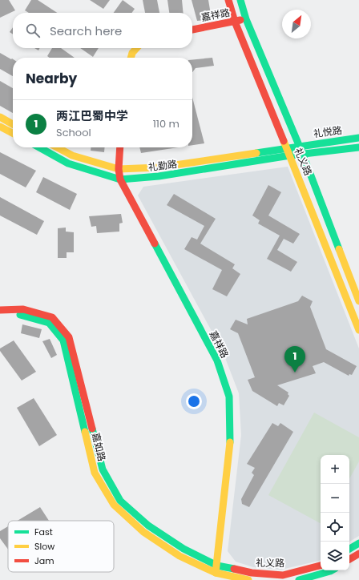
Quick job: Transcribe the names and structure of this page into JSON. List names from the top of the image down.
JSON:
{
  "streets": {
    "main road": [
      "嘉祥路",
      "礼悦路",
      "礼义路",
      "礼勤路",
      "嘉如路"
    ]
  },
  "crossings": [
    ["嘉祥路", "礼义路"],
    ["嘉祥路", "礼勤路"],
    ["嘉祥路", "嘉如路"],
    ["礼悦路", "礼义路"],
    ["礼悦路", "礼勤路"],
    ["礼义路", "礼勤路"],
    ["礼义路", "嘉如路"]
  ],
  "legend": ["Fast", "Slow", "Jam"],
  "north": "top right",
  "page": {
    "search": "Search here",
    "heading": "Nearby",
    "list": [
      {
        "mark": "1",
        "name": "两江巴蜀中学",
        "note": "School",
        "value": "110 m"
      }
    ],
    "pins": "1",
    "map_buttons": ["+", "−"]
  }
}
